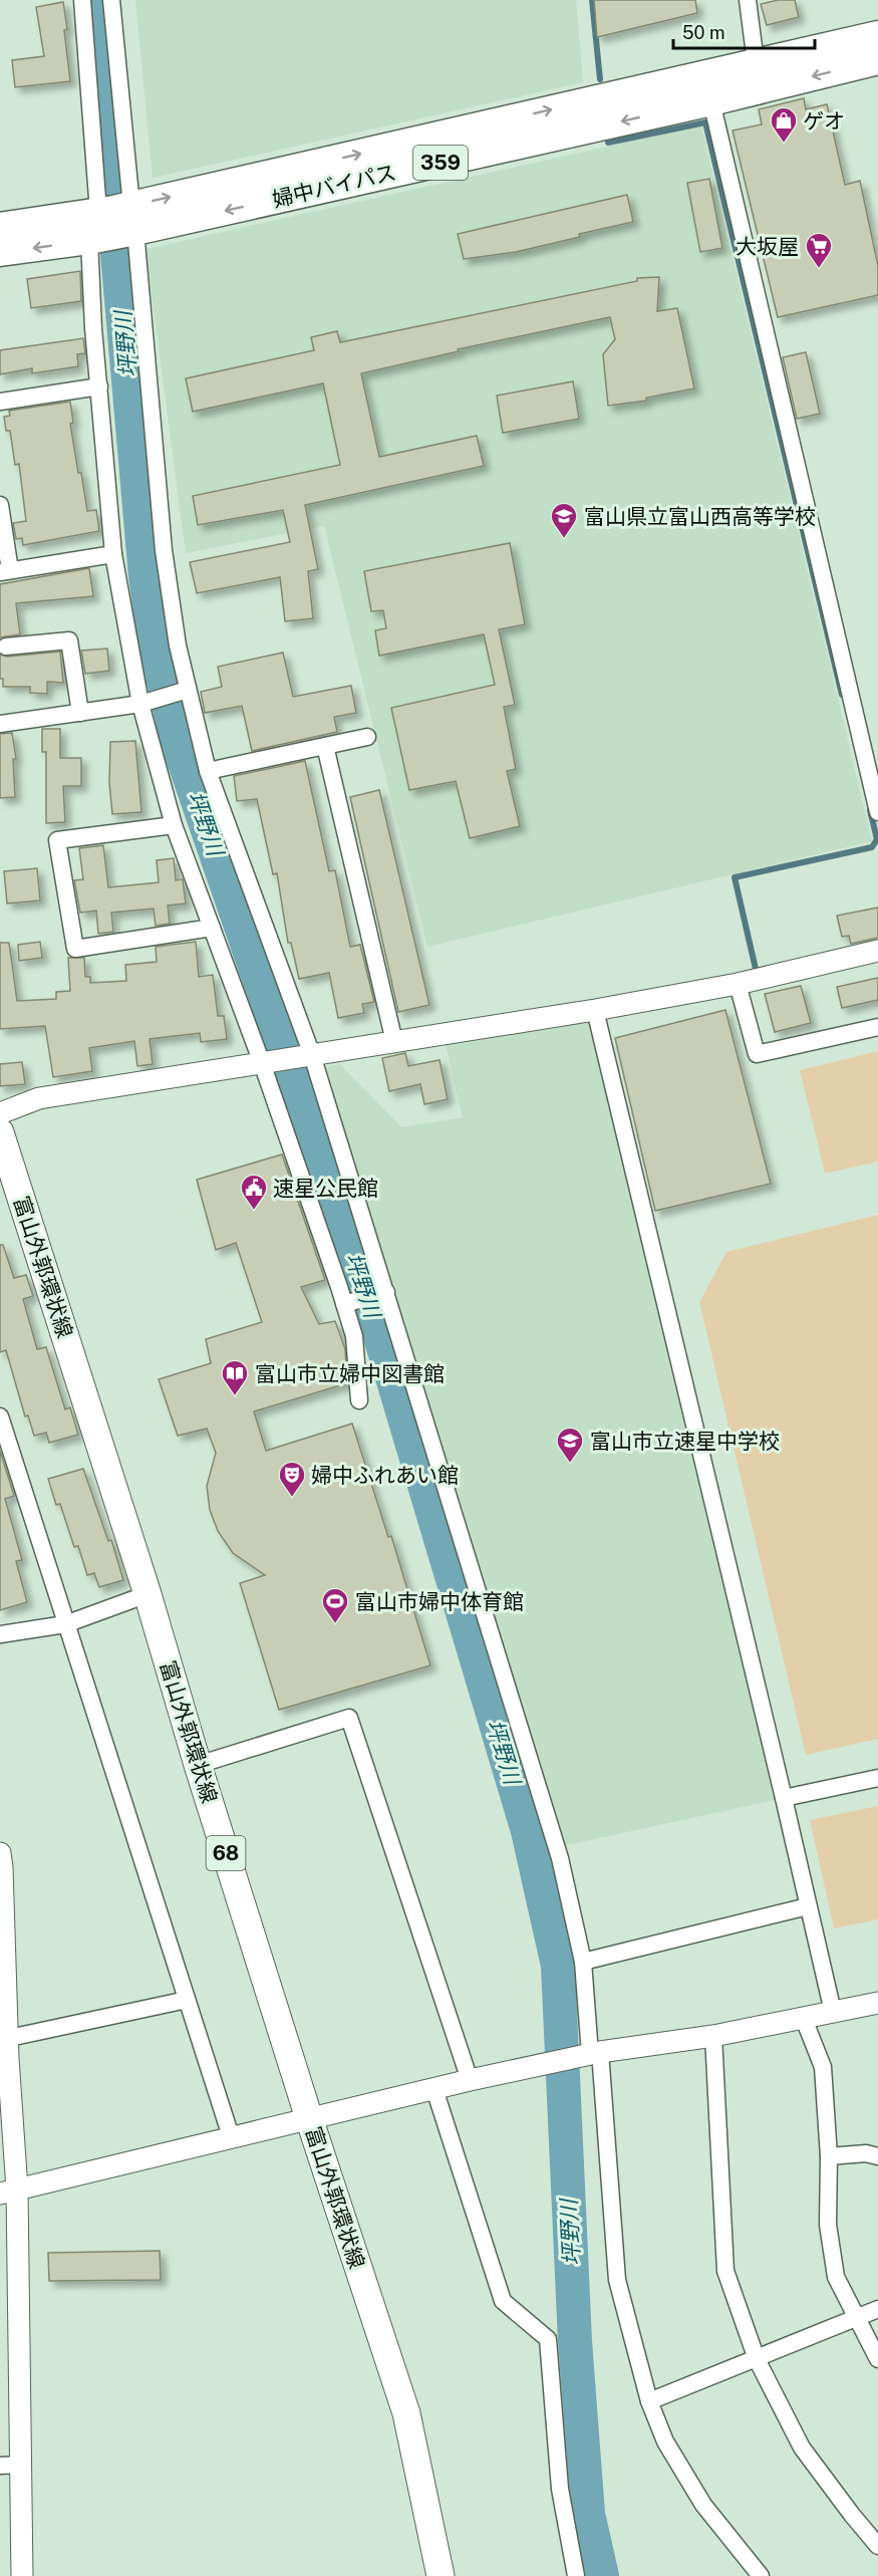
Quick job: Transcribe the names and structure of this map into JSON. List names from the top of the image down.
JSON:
{
  "streets": {
    "highway": ["359", "婦中バイパス"],
    "main road": ["富山外郭環状線", "68"]
  },
  "water": ["坪野川"],
  "places": {
    "shop": ["ゲオ"],
    "supermarket": ["大坂屋"],
    "school or university": ["富山県立富山西高等学校", "富山市立速星中学校"],
    "public building": ["速星公民館"],
    "library": ["富山市立婦中図書館"],
    "theatre": ["婦中ふれあい館"],
    "sports": ["富山市婦中体育館"]
  },
  "scale_bar": "50 m"
}
